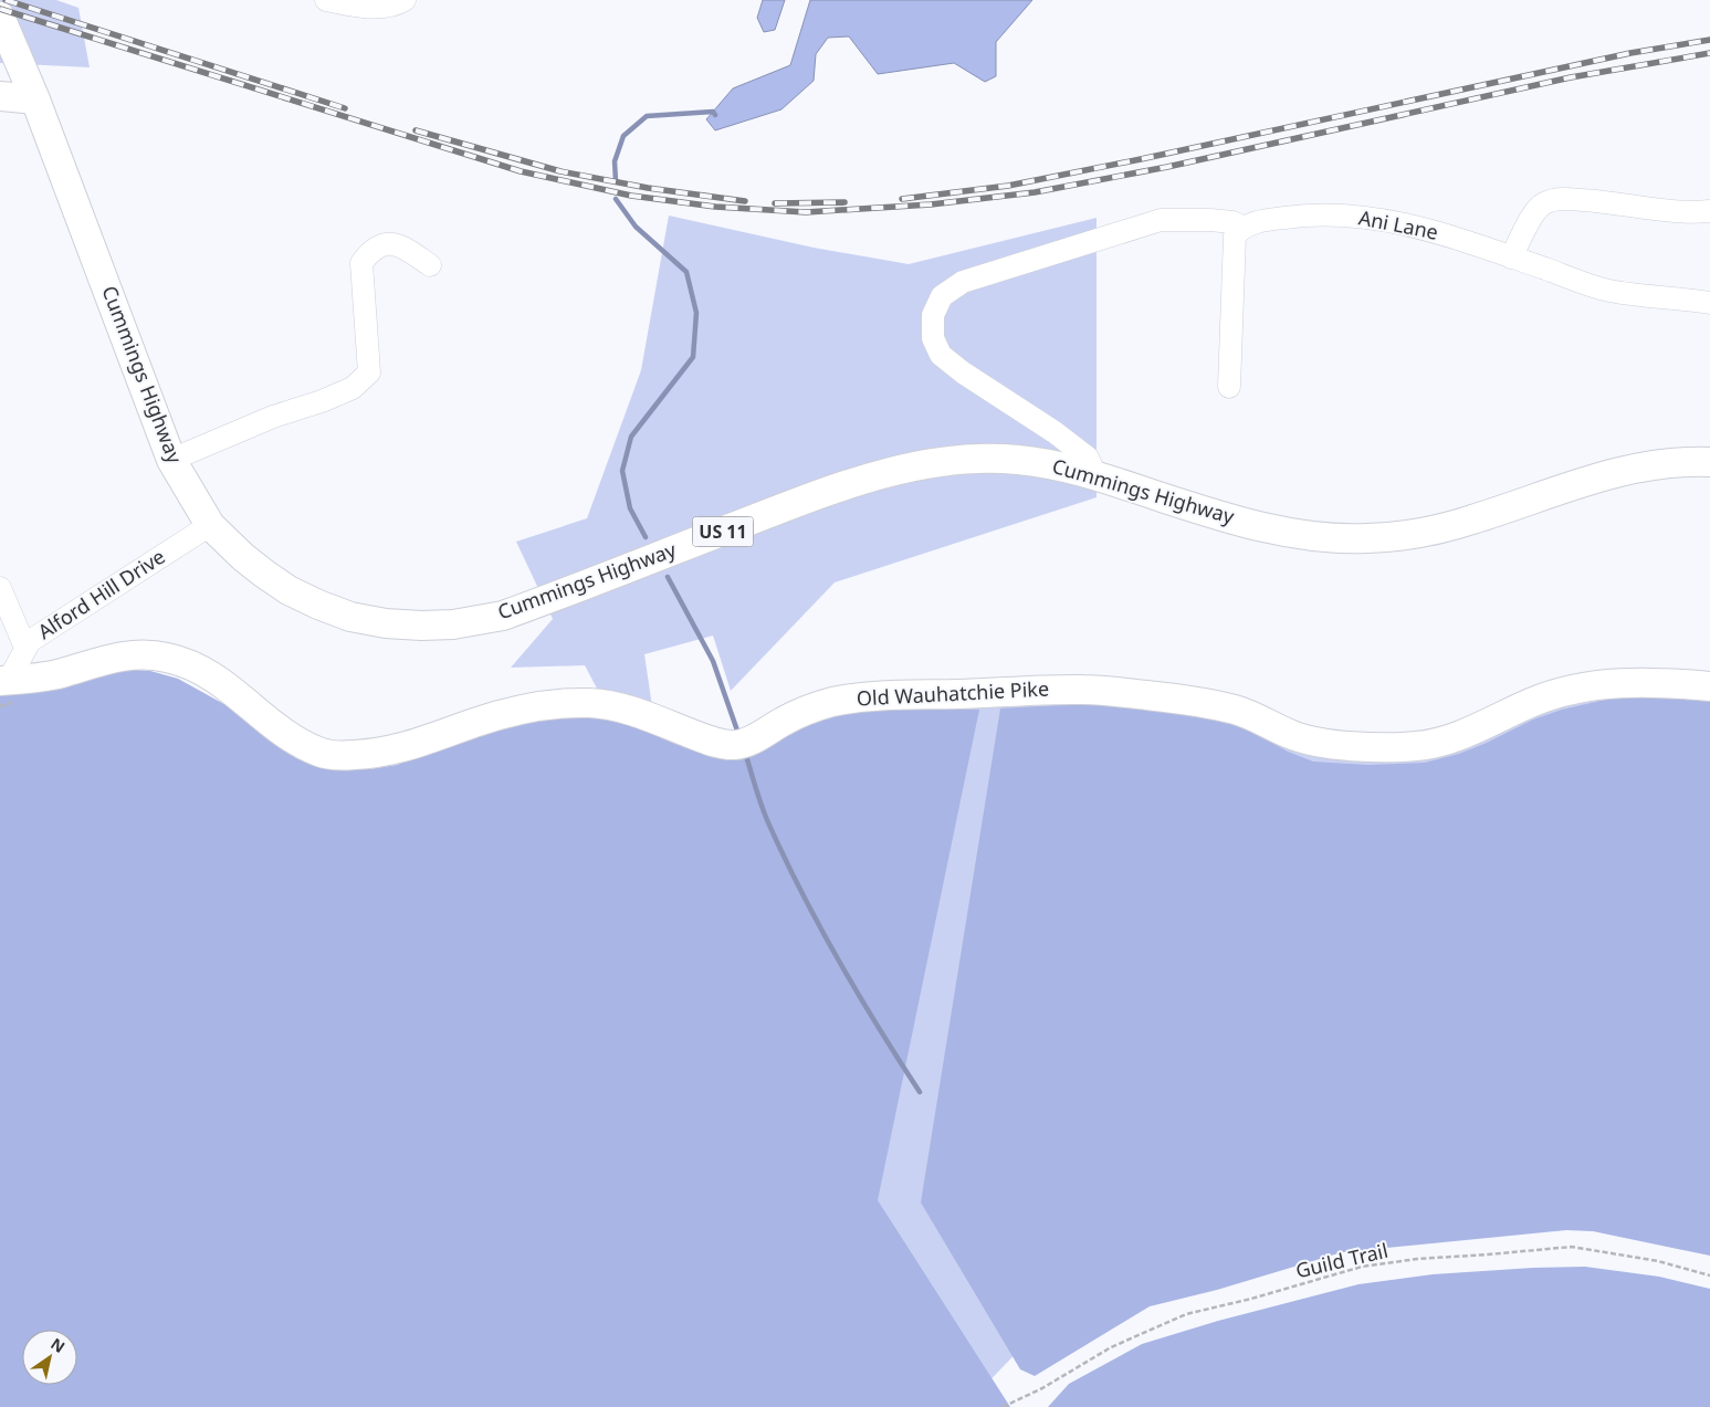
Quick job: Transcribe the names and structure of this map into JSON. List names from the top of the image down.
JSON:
{
  "streets": {
    "main road": ["Cummings Highway", "US 11", "Old Wauhatchie Pike"],
    "street": ["Ani Lane", "Alford Hill Drive"],
    "path": ["Guild Trail"]
  },
  "crossings": [
    ["Cummings Highway", "Alford Hill Drive"],
    ["Alford Hill Drive", "Old Wauhatchie Pike"]
  ],
  "north": "top right"
}
